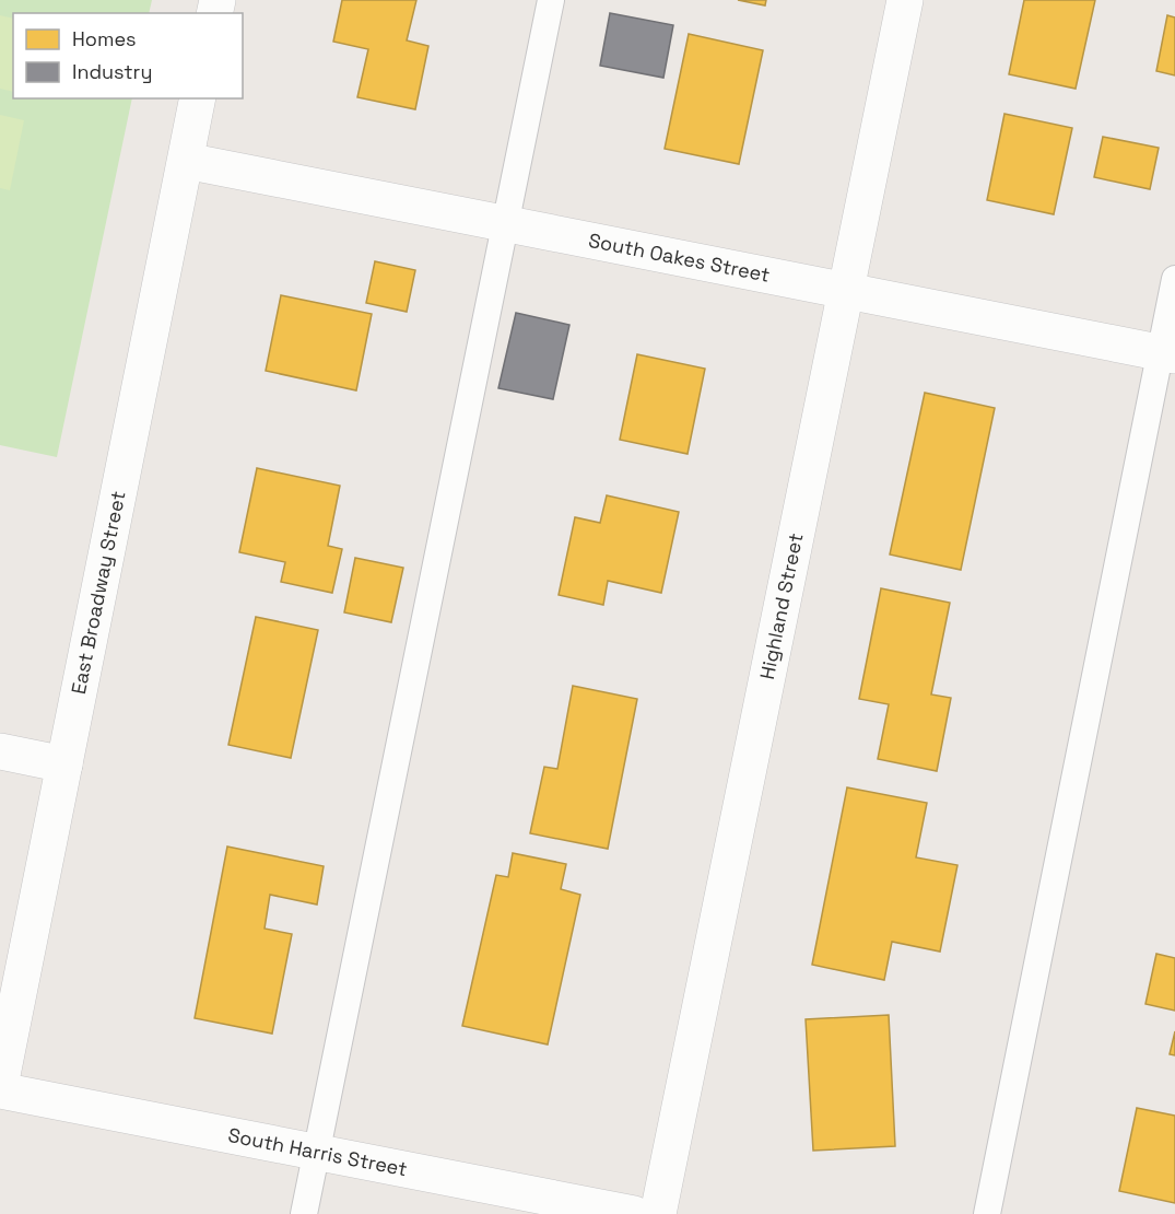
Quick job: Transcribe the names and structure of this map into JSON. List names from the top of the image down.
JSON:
{
  "streets": {
    "street": [
      "South Oakes Street",
      "East Broadway Street",
      "Highland Street",
      "South Harris Street"
    ]
  },
  "crossings": [
    ["South Oakes Street", "East Broadway Street"],
    ["South Oakes Street", "Highland Street"],
    ["East Broadway Street", "South Harris Street"]
  ],
  "legend": ["Homes", "Industry"]
}
